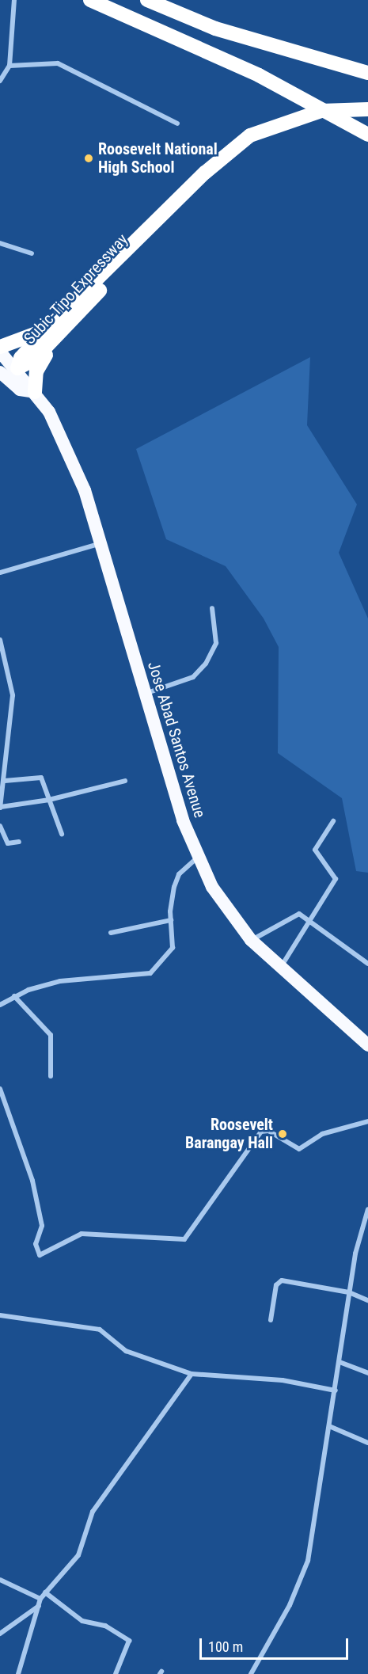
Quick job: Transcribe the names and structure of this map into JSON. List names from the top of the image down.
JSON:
{
  "streets": {
    "highway": ["Subic-Tipo Expressway", "Jose Abad Santos Avenue"]
  },
  "crossings": [
    ["Subic-Tipo Expressway", "Jose Abad Santos Avenue"]
  ],
  "places": ["Roosevelt National High School", "Roosevelt Barangay Hall"],
  "scale_bar": "100 m"
}
